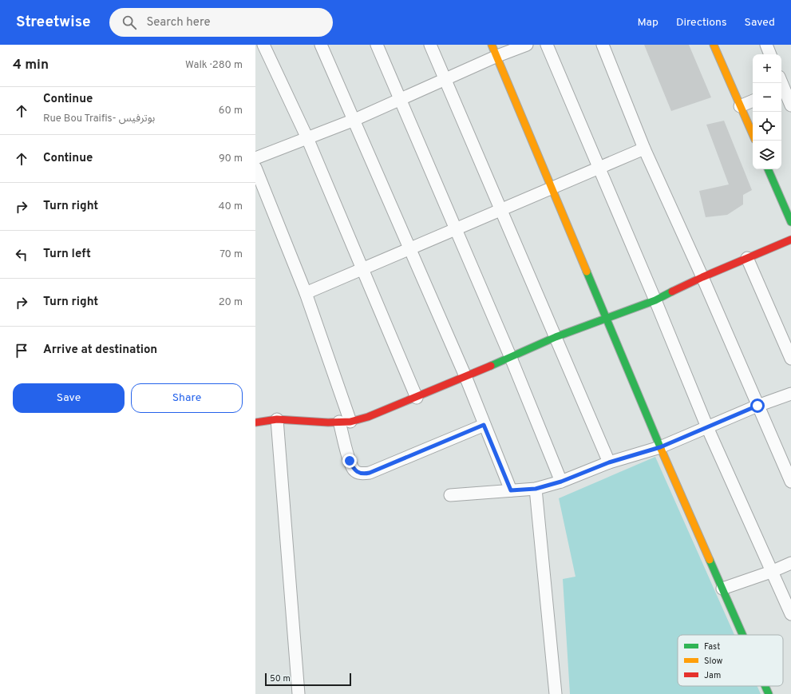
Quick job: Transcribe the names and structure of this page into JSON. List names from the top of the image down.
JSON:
{
  "legend": ["Fast", "Slow", "Jam"],
  "scale_bar": "50 m",
  "page": {
    "header": "Streetwise",
    "search": "Search here",
    "nav": ["Map", "Directions", "Saved"],
    "heading": ["4 min", "Walk · 280 m"],
    "map_buttons": ["+", "−"],
    "list": [
      ["Continue", "Rue Bou Traifis- بوترفيس", "60 m"],
      ["Continue", "90 m"],
      ["Turn right", "40 m"],
      ["Turn left", "70 m"],
      ["Turn right", "20 m"],
      "Arrive at destination"
    ],
    "buttons": ["Save", "Share"],
    "scale": "50 m"
  }
}
